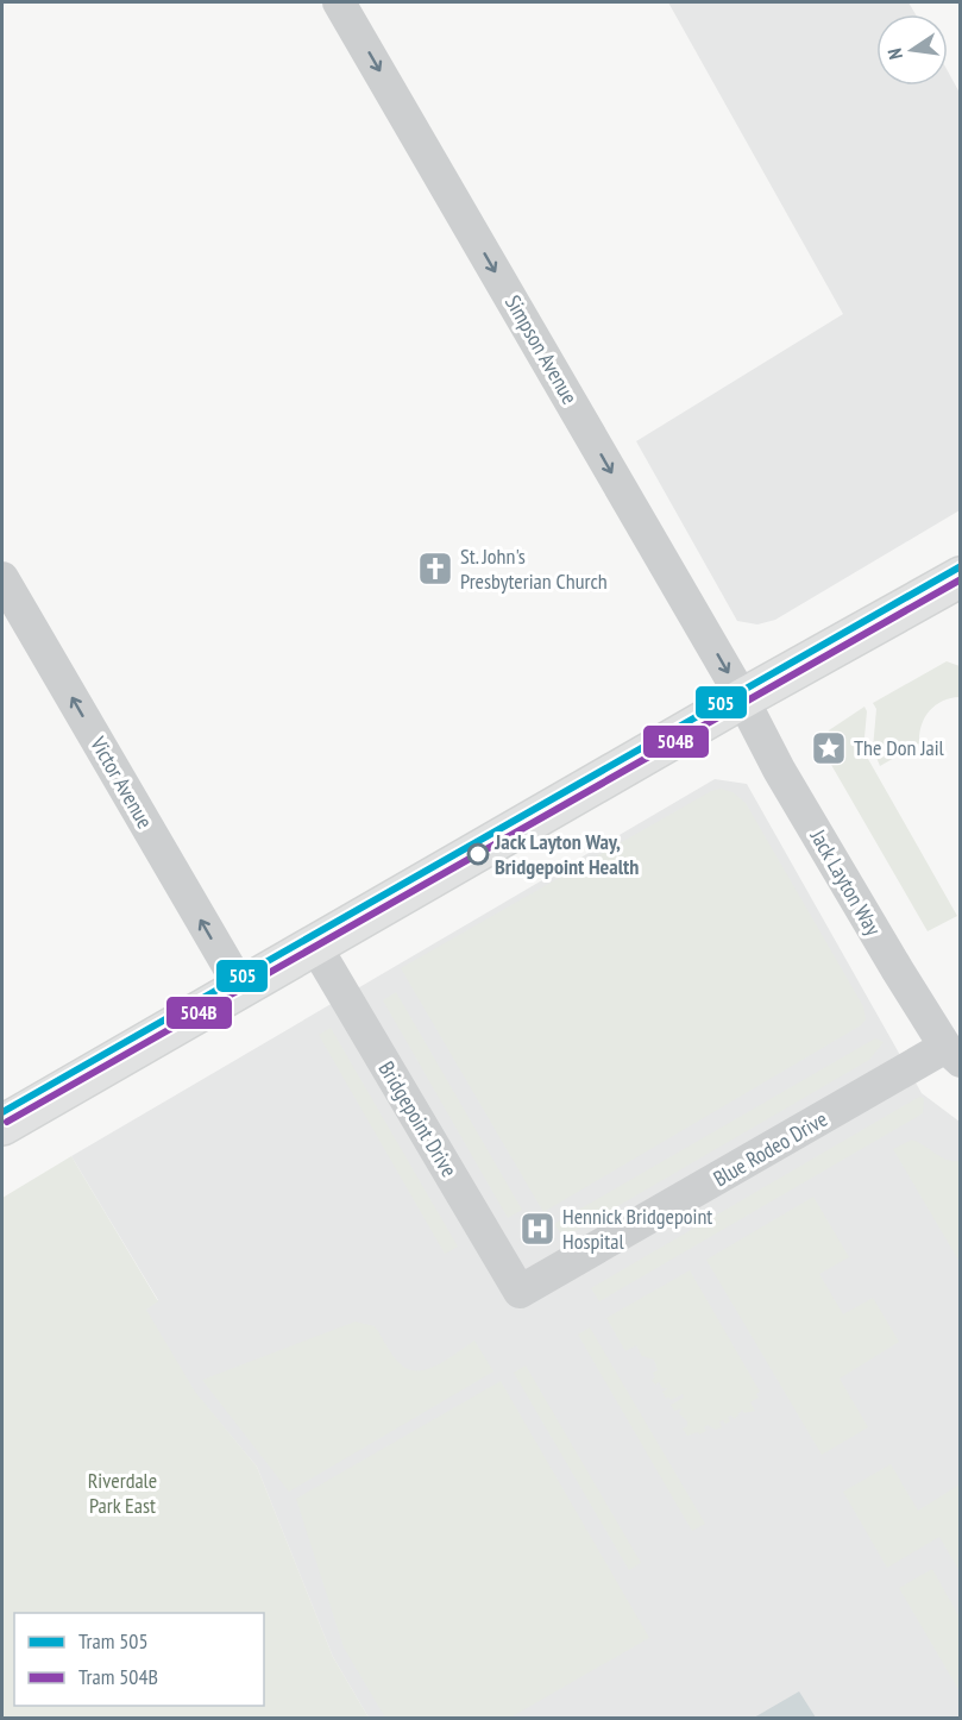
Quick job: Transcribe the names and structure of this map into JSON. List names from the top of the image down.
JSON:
{
  "streets": {
    "street": [
      "Simpson Avenue",
      "Victor Avenue",
      "Jack Layton Way",
      "Bridgepoint Drive",
      "Blue Rodeo Drive"
    ]
  },
  "crossings": [
    ["Simpson Avenue", "Jack Layton Way"],
    ["Jack Layton Way", "Blue Rodeo Drive"],
    ["Bridgepoint Drive", "Blue Rodeo Drive"]
  ],
  "one_way": ["Simpson Avenue", "Victor Avenue"],
  "parks": ["Riverdale Park East"],
  "places": {
    "church": ["St. John's Presbyterian Church"],
    "place": ["The Don Jail"],
    "other": ["Jack Layton Way, Bridgepoint Health"],
    "hospital": ["Hennick Bridgepoint Hospital"]
  },
  "lines": ["tram line 505", "tram line 504B"],
  "legend": ["Tram 505", "Tram 504B"],
  "north": "left"
}
